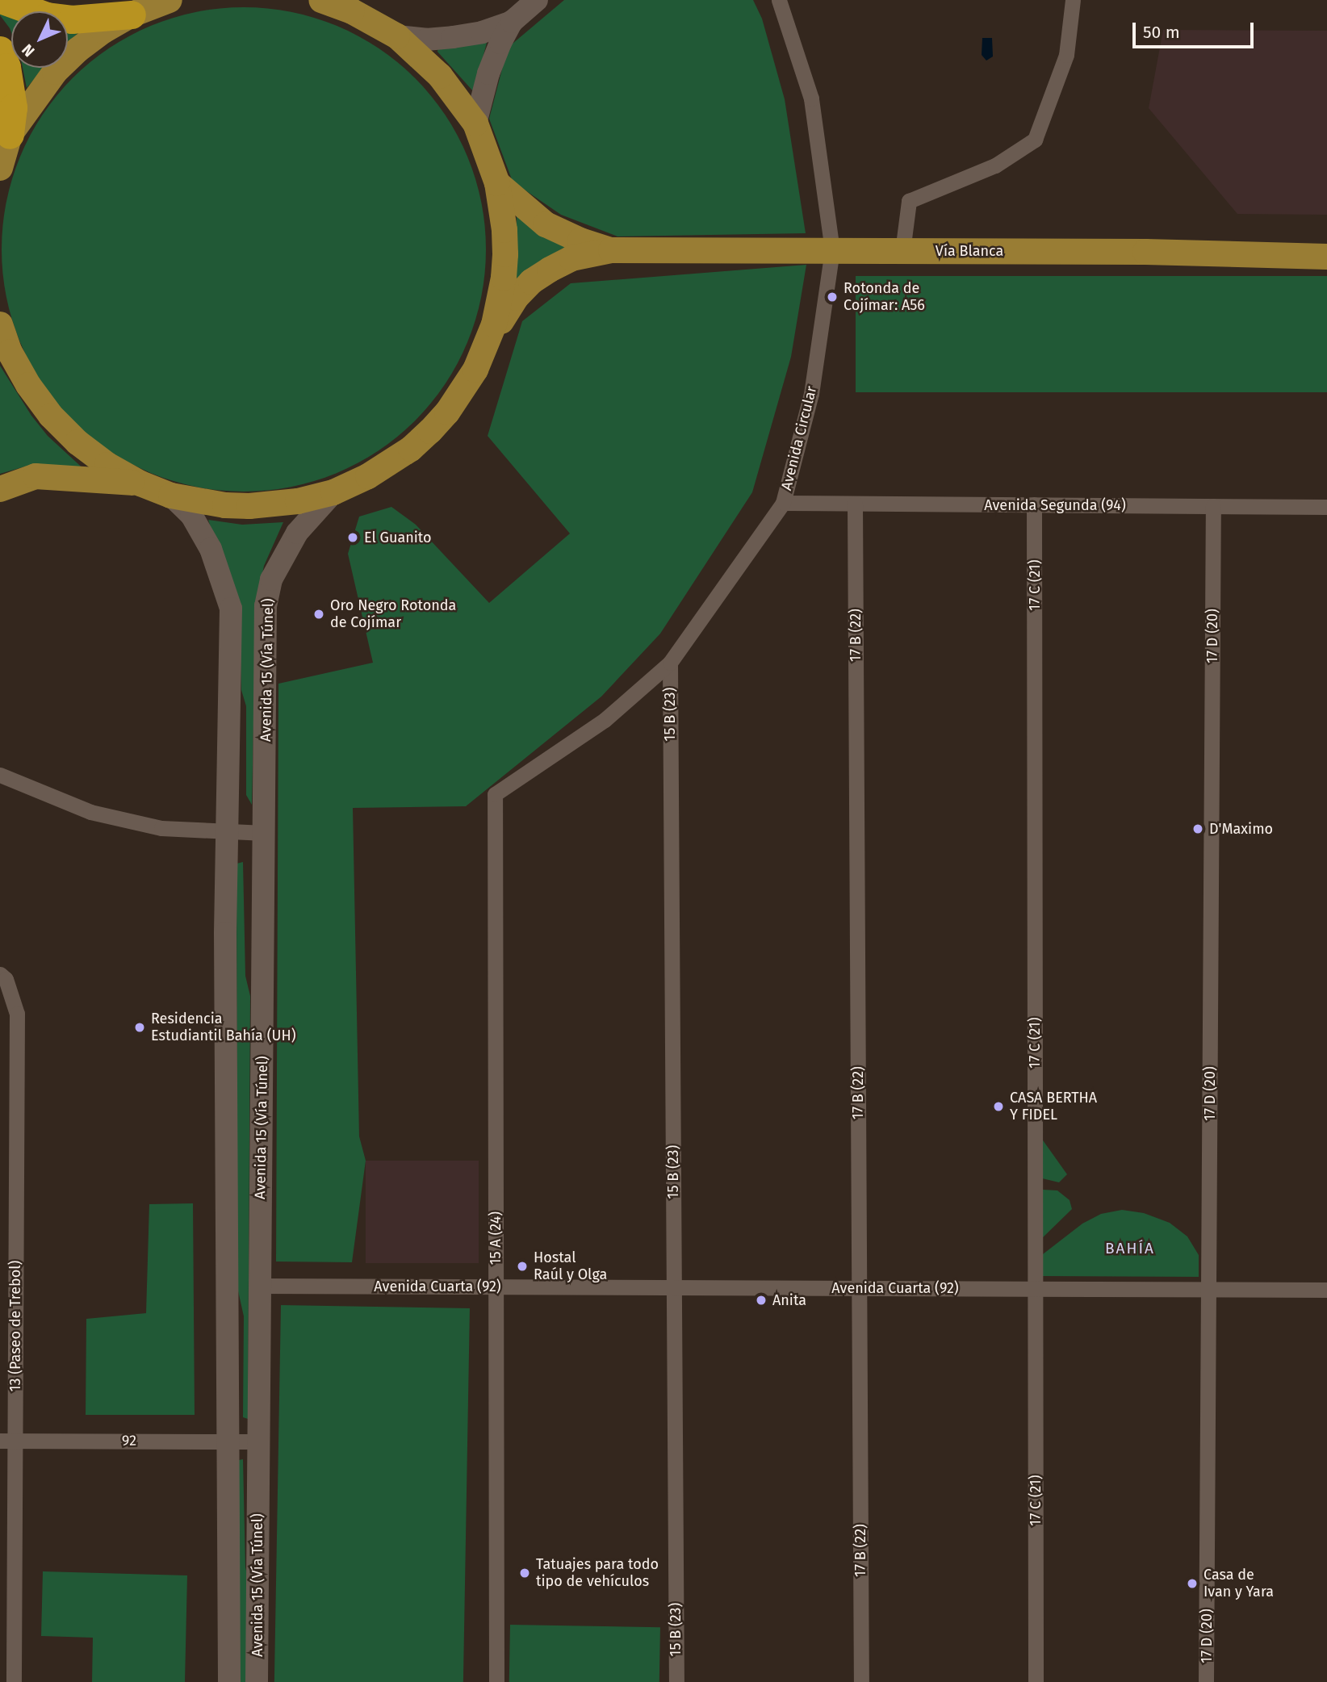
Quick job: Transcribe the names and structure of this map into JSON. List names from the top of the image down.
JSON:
{
  "streets": {
    "main road": ["Vía Blanca", "Avenida 15 (Vía Túnel)"],
    "street": [
      "Avenida Circular",
      "Avenida Segunda (94)",
      "17 C (21)",
      "17 B (22)",
      "17 D (20)",
      "15 B (23)",
      "15 A (24)",
      "Avenida Cuarta (92)",
      "13 (Paseo de Trebol)",
      "92"
    ]
  },
  "crossings": [
    ["Vía Blanca", "Avenida Circular"],
    ["Avenida Circular", "Avenida Segunda (94)"],
    ["Avenida Circular", "15 B (23)"],
    ["Avenida Circular", "15 A (24)"],
    ["Avenida Segunda (94)", "17 C (21)"],
    ["Avenida Segunda (94)", "17 B (22)"],
    ["Avenida Segunda (94)", "17 D (20)"],
    ["17 C (21)", "Avenida Cuarta (92)"],
    ["17 B (22)", "Avenida Cuarta (92)"],
    ["17 D (20)", "Avenida Cuarta (92)"],
    ["Avenida 15 (Vía Túnel)", "Avenida Cuarta (92)"],
    ["Avenida 15 (Vía Túnel)", "92"],
    ["15 B (23)", "Avenida Cuarta (92)"],
    ["15 A (24)", "Avenida Cuarta (92)"],
    ["13 (Paseo de Trebol)", "92"]
  ],
  "districts": ["BAHÍA"],
  "places": [
    "Rotonda de Cojímar: A56",
    "El Guanito",
    "Oro Negro Rotonda de Cojímar",
    "D'Maximo",
    "Residencia Estudiantil Bahía (UH)",
    "CASA BERTHA Y FIDEL",
    "Hostal Raúl y Olga",
    "Anita",
    "Tatuajes para todo tipo de vehículos",
    "Casa de Ivan y Yara"
  ],
  "scale_bar": "50 m",
  "north": "bottom left"
}
